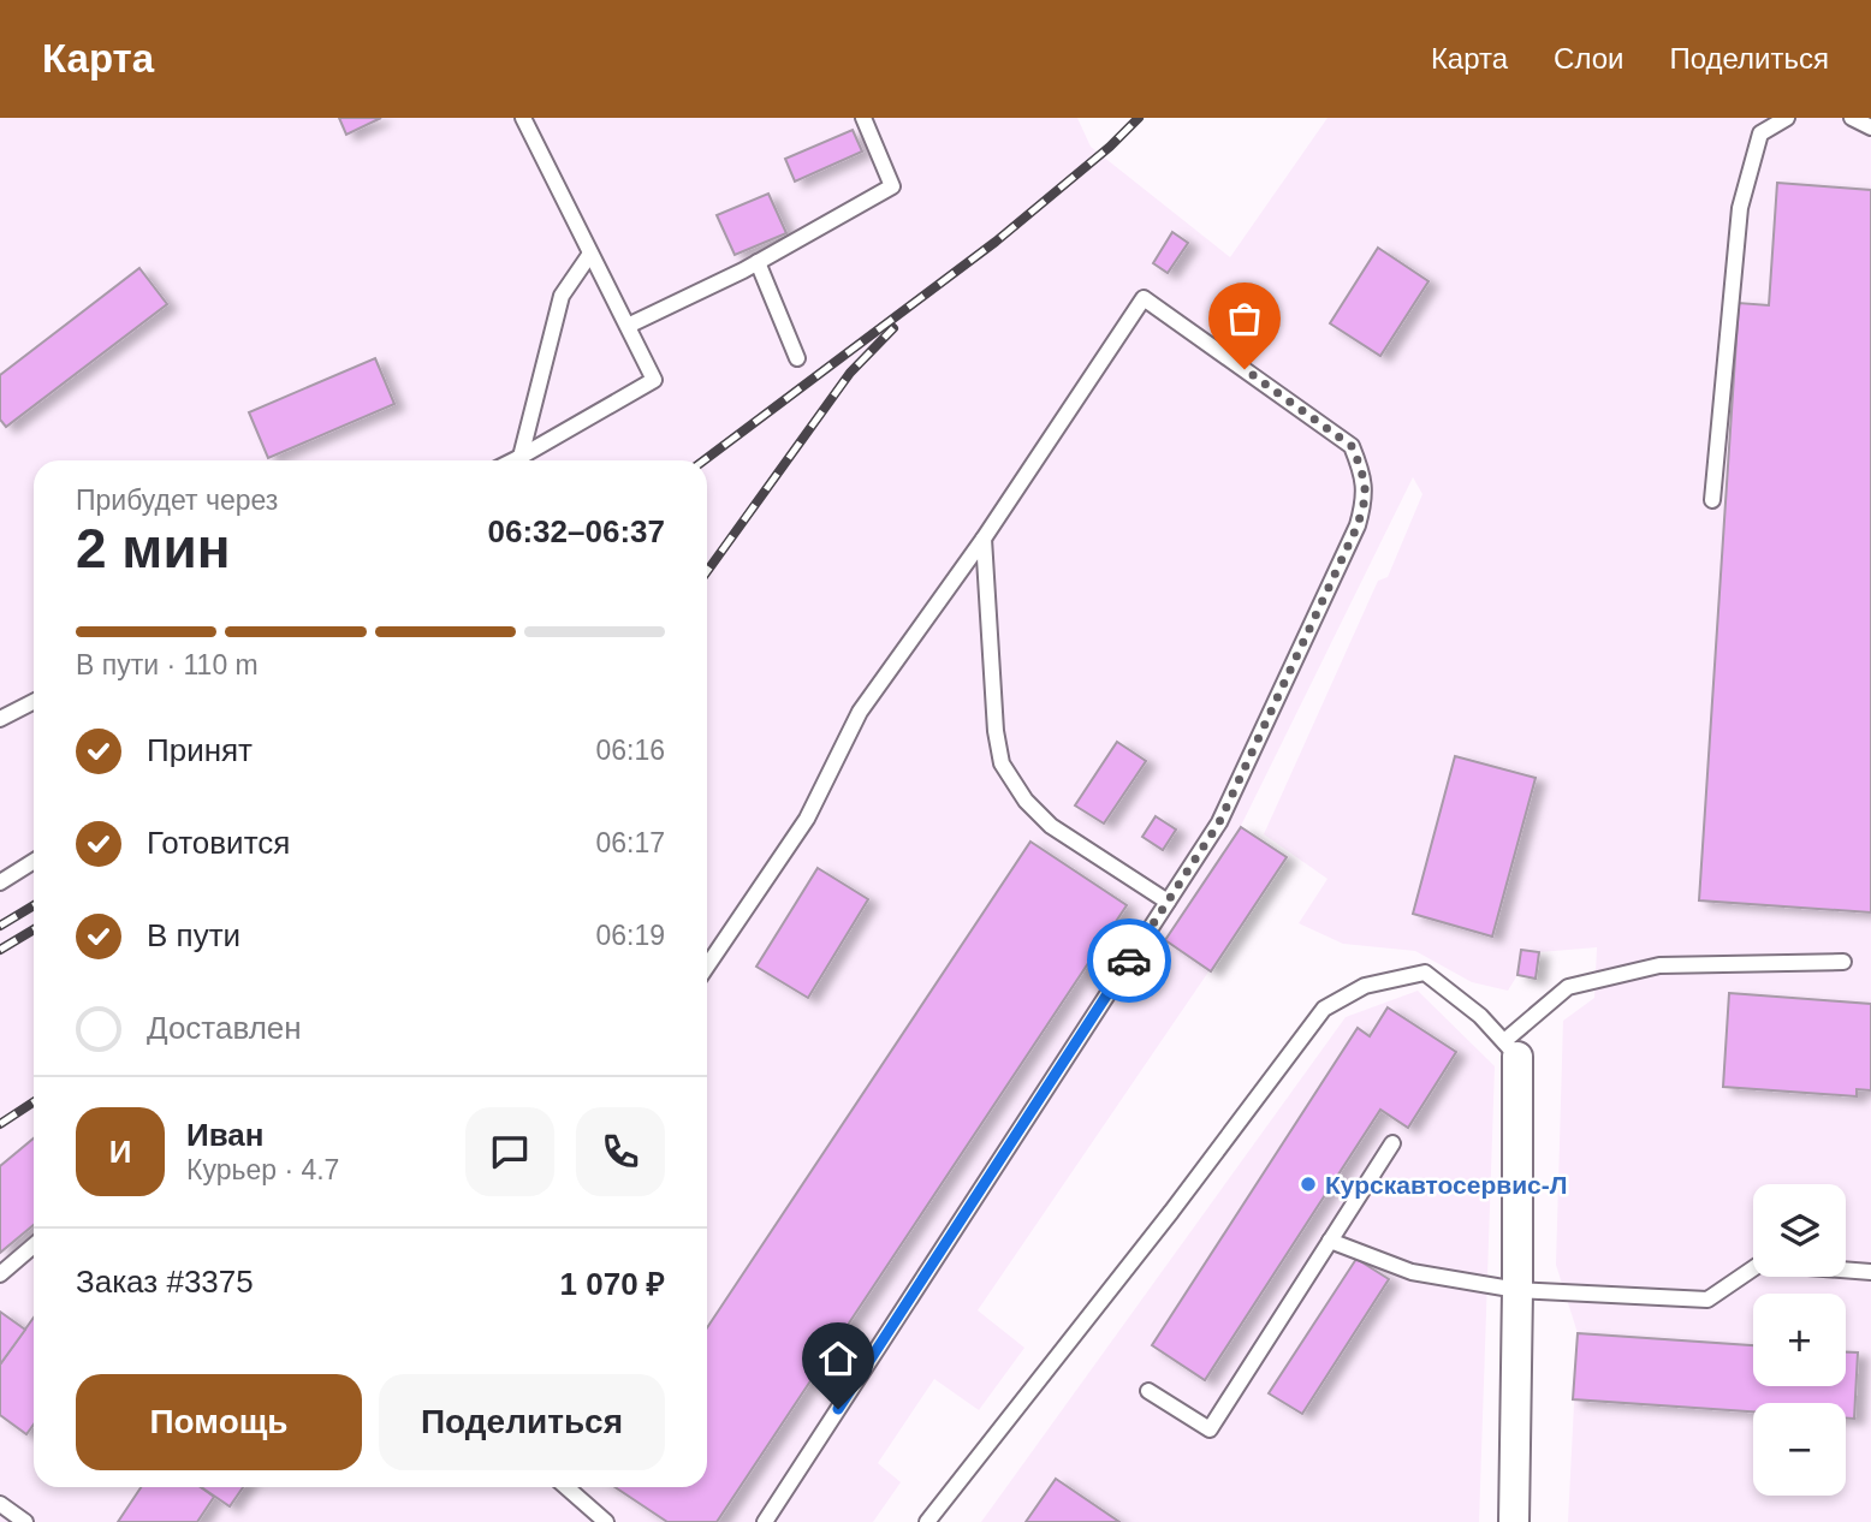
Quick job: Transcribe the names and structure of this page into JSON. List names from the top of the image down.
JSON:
{
  "places": ["Курскавтосервис-Л"],
  "page": {
    "header": "Карта",
    "nav": ["Карта", "Слои", "Поделиться"],
    "heading": ["2 мин", "Прибудет через", "06:32–06:37"],
    "panel": [
      "Иван",
      "Курьер · 4.7",
      "Заказ #3375",
      "1 070 ₽"
    ],
    "bar": "В пути · 110 m",
    "list": [
      ["Принят", "06:16"],
      ["Готовится", "06:17"],
      ["В пути", "06:19"],
      "Доставлен"
    ],
    "round": "И",
    "map_buttons": ["+", "−"],
    "buttons": ["Помощь", "Поделиться"]
  }
}
